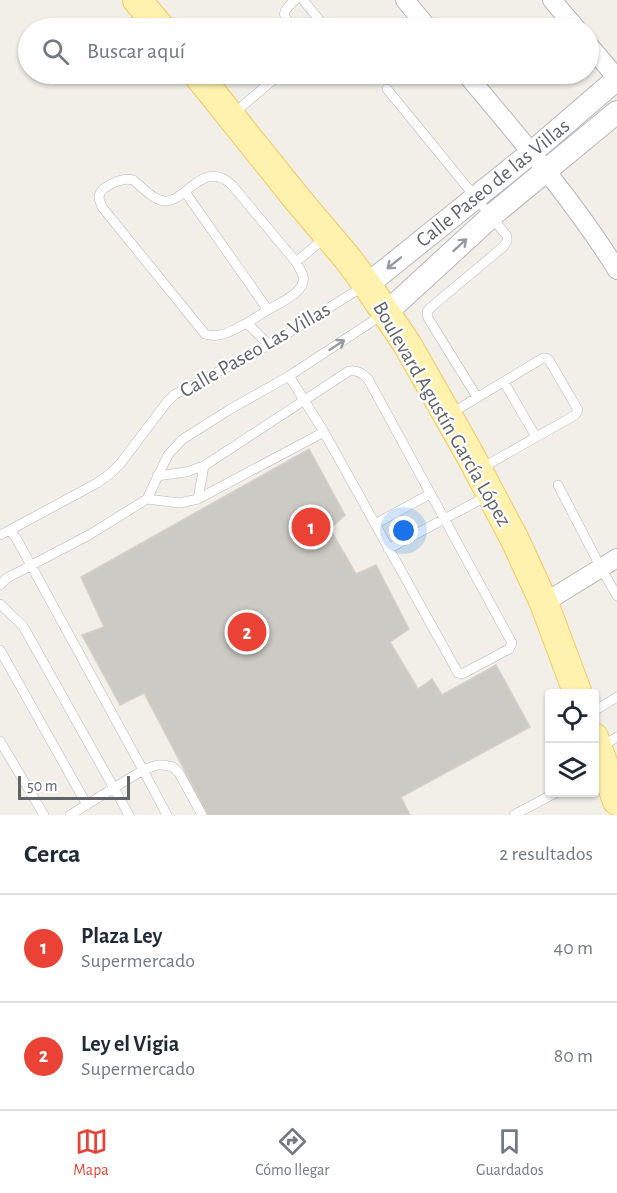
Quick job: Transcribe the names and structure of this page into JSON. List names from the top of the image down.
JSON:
{
  "streets": {
    "main road": ["Boulevard Agustín García López"],
    "street": ["Calle Paseo de las Villas"],
    "lane": ["Calle Paseo Las Villas"]
  },
  "crossings": [
    ["Calle Paseo de las Villas", "Calle Paseo Las Villas"],
    ["Calle Paseo de las Villas", "Boulevard Agustín García López"],
    ["Calle Paseo Las Villas", "Boulevard Agustín García López"]
  ],
  "scale_bar": "50 m",
  "page": {
    "search": "Buscar aquí",
    "pins": ["1", "2"],
    "scale": "50 m",
    "heading": ["Cerca", "2 resultados"],
    "list": [
      {
        "mark": "1",
        "name": "Plaza Ley",
        "note": "Supermercado",
        "value": "40 m"
      },
      {
        "mark": "2",
        "name": "Ley el Vigia",
        "note": "Supermercado",
        "value": "80 m"
      }
    ],
    "nav": ["Mapa", "Cómo llegar", "Guardados"]
  }
}
